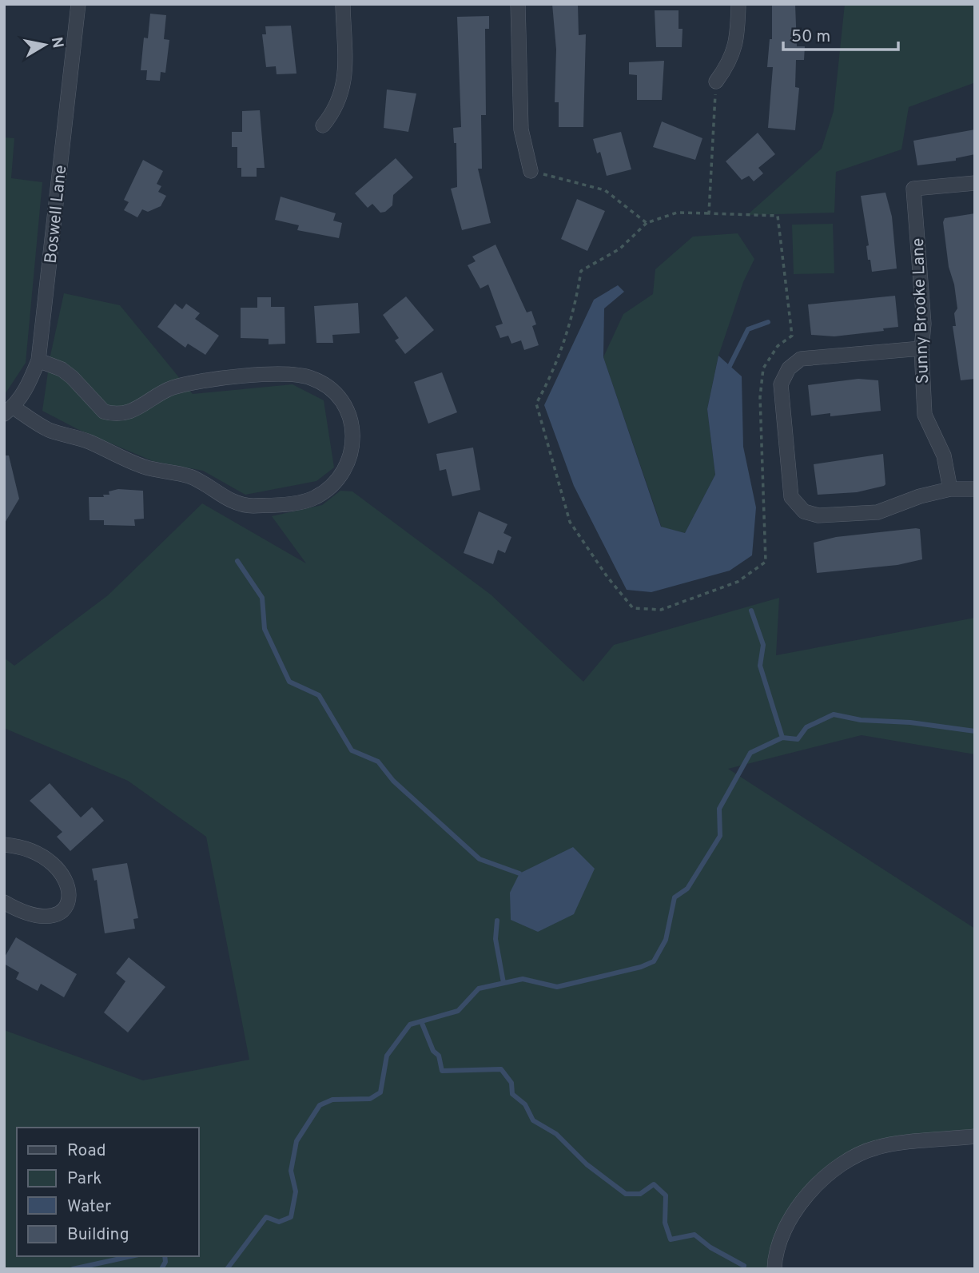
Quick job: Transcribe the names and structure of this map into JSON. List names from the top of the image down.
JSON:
{
  "streets": {
    "street": ["Boswell Lane", "Sunny Brooke Lane"]
  },
  "legend": [
    "Road",
    "Park",
    "Water",
    "Building"
  ],
  "scale_bar": "50 m",
  "north": "right"
}
